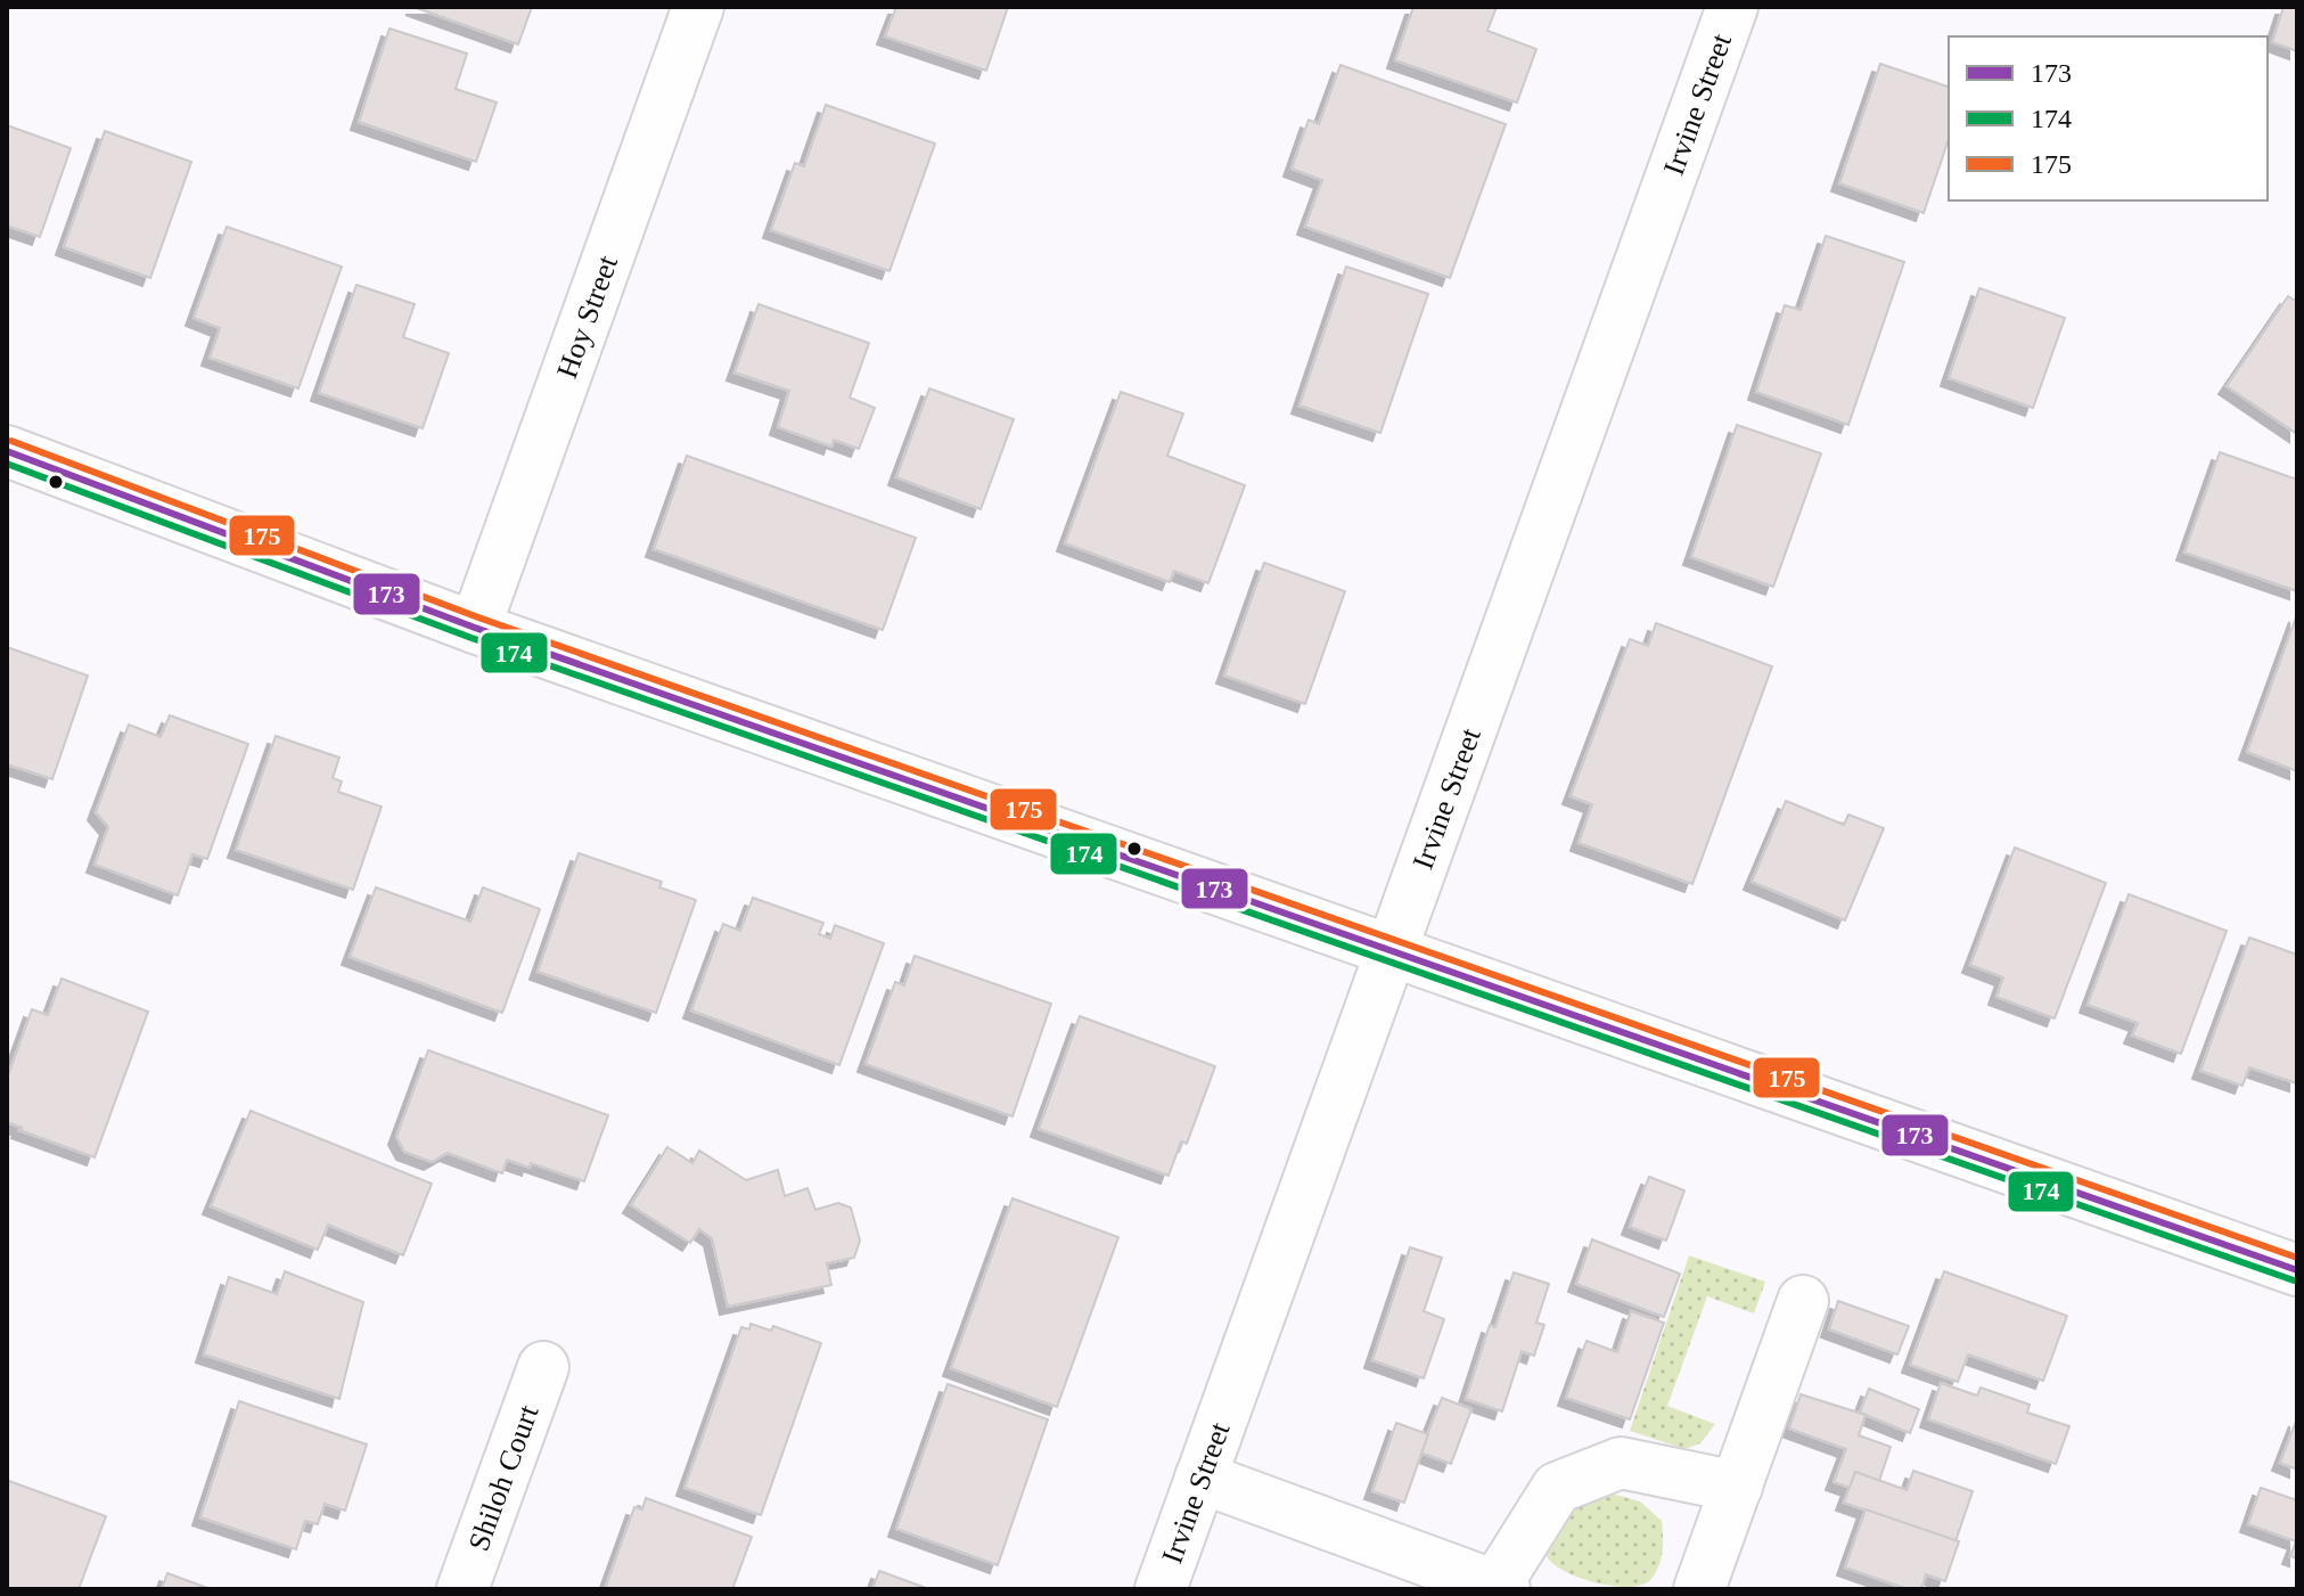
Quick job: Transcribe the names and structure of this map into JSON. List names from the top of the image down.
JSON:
{
  "streets": {
    "street": ["Irvine Street", "Hoy Street", "Shiloh Court"]
  },
  "lines": ["transit line 175", "transit line 173", "transit line 174"],
  "legend": ["173", "174", "175"]
}
